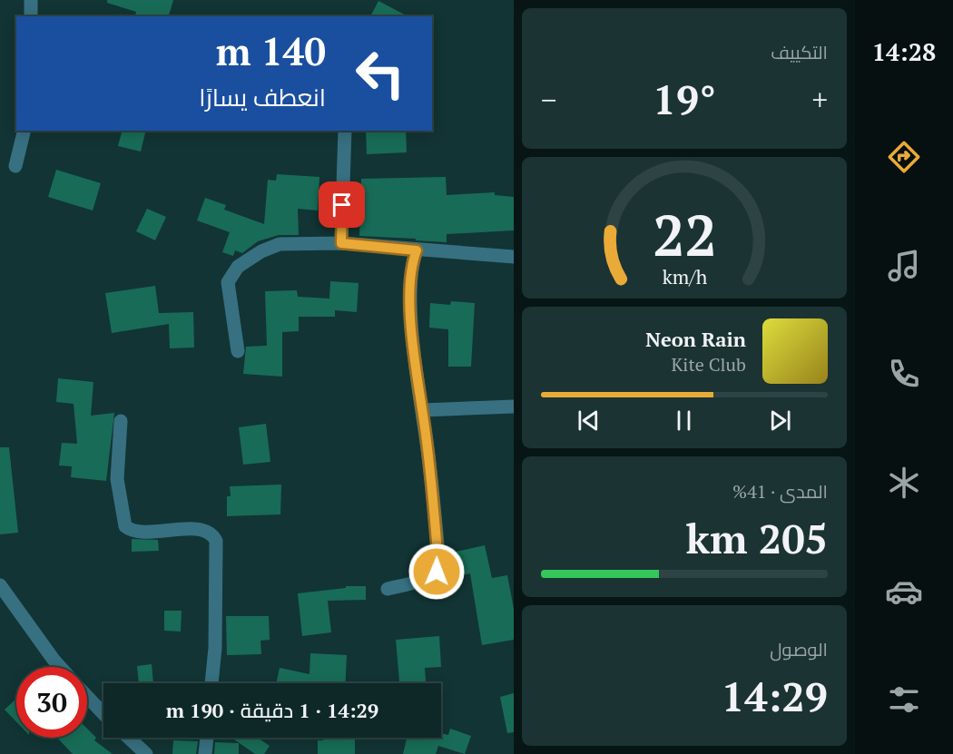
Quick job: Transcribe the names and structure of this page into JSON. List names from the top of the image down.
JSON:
{
  "page": {
    "tabs": "14:28",
    "tile": [
      "التكييف",
      ["المدى · 41%", "205 km"],
      ["الوصول", "14:29"]
    ],
    "turn": ["140 m", "انعطف يسارًا"],
    "heat": ["−", "19°", "+"],
    "song": ["Neon Rain", "Kite Club"],
    "limit": "30",
    "trip": "14:29 · 1 دقيقة · 190 m",
    "gauge": ["22", "km/h"]
  }
}
